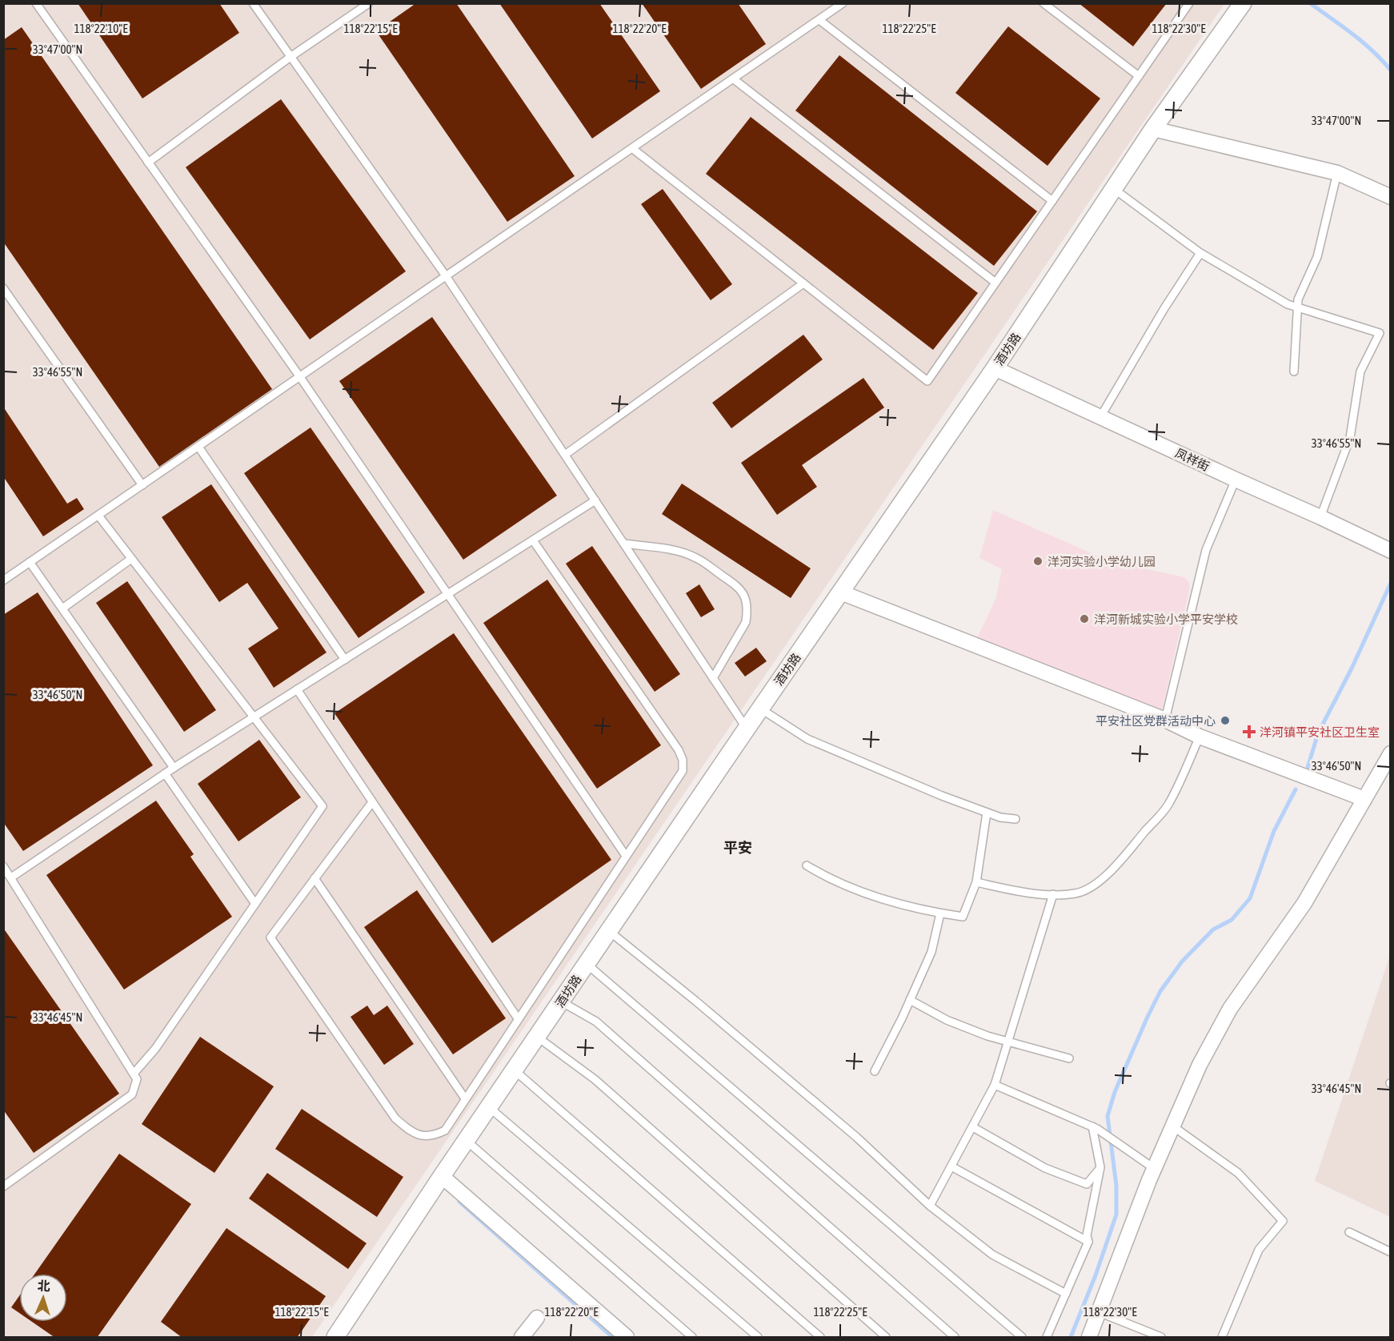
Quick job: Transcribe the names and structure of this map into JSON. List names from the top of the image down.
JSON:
{
  "streets": {
    "street": ["酒坊路", "凤祥街"]
  },
  "crossings": [
    ["酒坊路", "凤祥街"]
  ],
  "districts": ["平安"],
  "places": {
    "other": ["洋河实验小学幼儿园", "洋河新城实验小学平安学校", "平安社区党群活动中心"],
    "health": ["洋河镇平安社区卫生室"]
  },
  "north": "top",
  "coordinates": [
    "118°22'10\"E",
    "118°22'15\"E",
    "118°22'20\"E",
    "118°22'25\"E",
    "118°22'30\"E",
    "33°47'00\"N",
    "33°46'55\"N",
    "33°46'50\"N",
    "33°46'45\"N"
  ]
}
